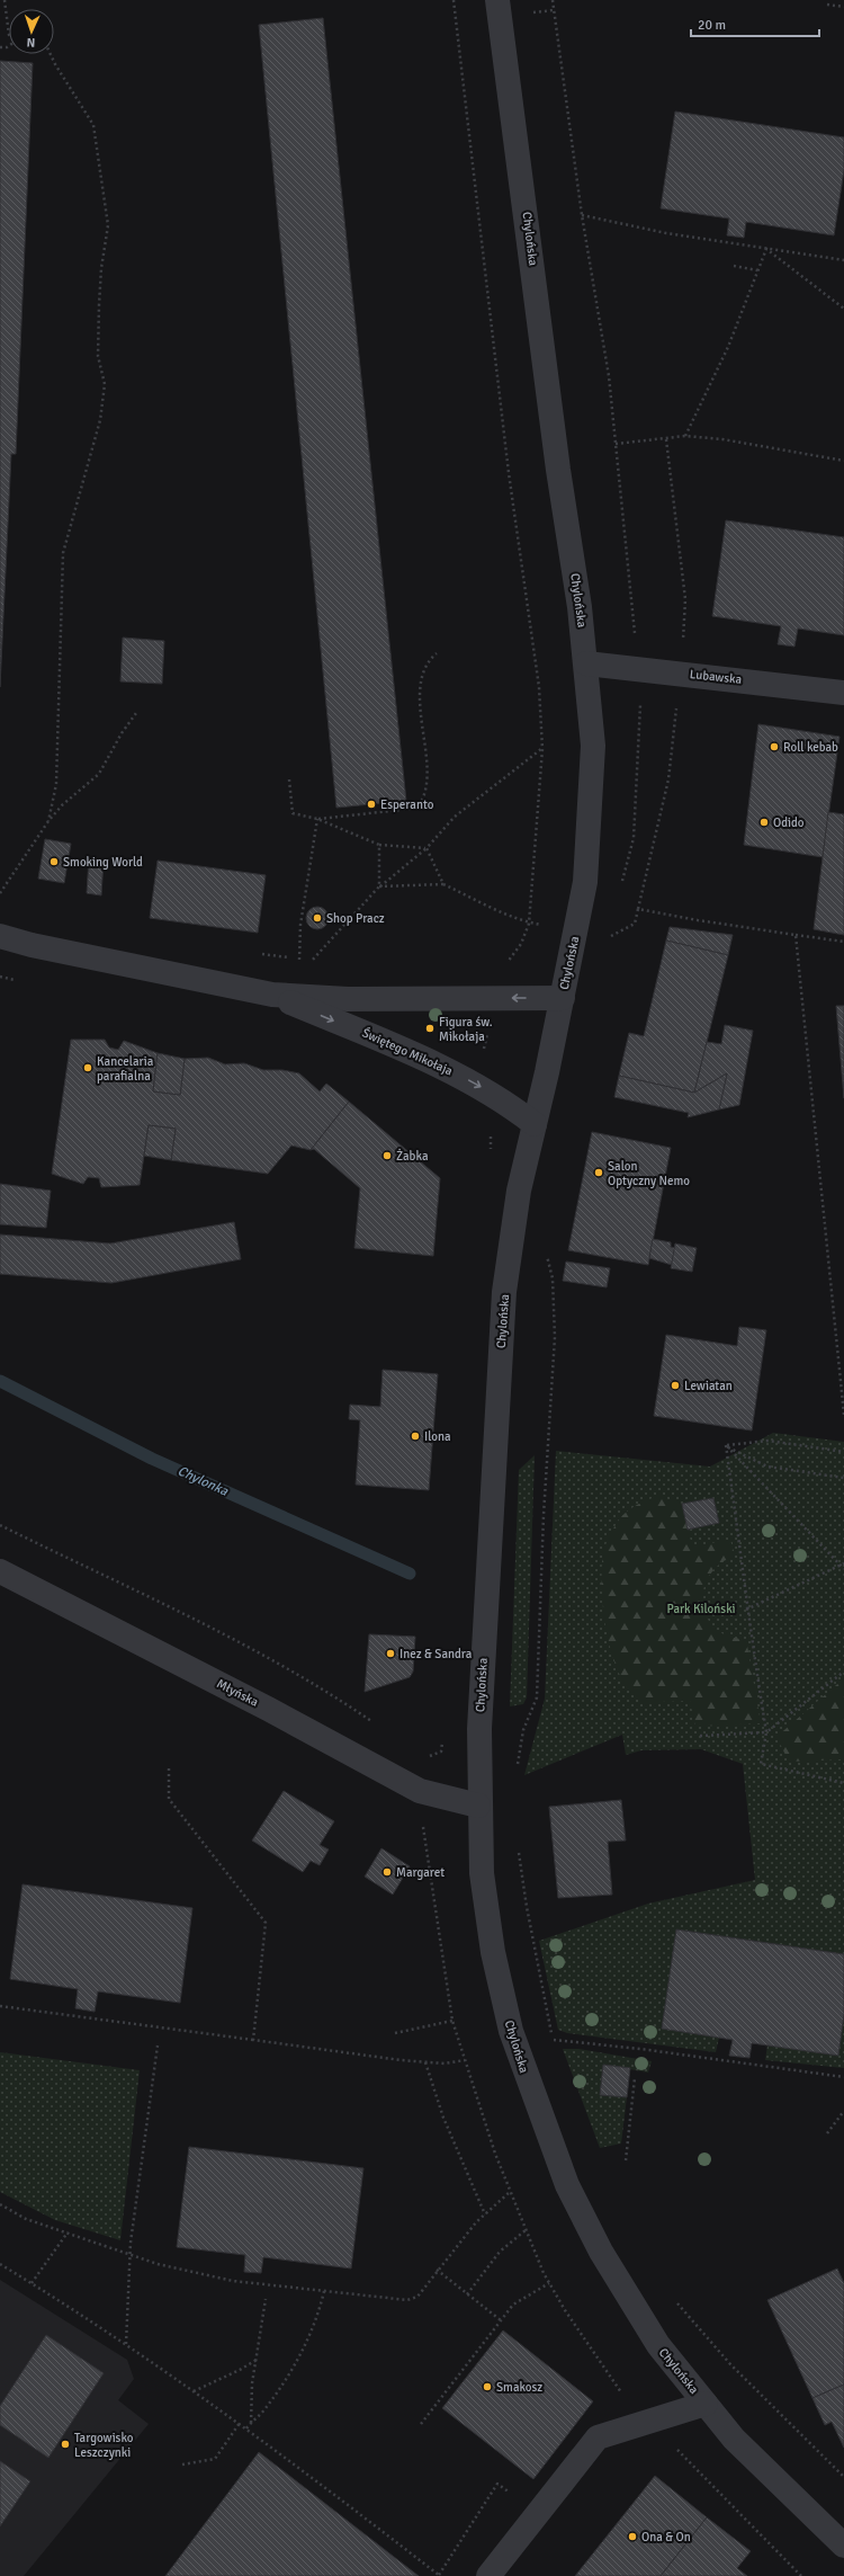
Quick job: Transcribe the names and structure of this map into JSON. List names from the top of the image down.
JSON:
{
  "streets": {
    "street": [
      "Chylońska",
      "Lubawska",
      "Świętego Mikołaja",
      "Młyńska"
    ]
  },
  "crossings": [
    ["Chylońska", "Lubawska"],
    ["Chylońska", "Świętego Mikołaja"],
    ["Chylońska", "Młyńska"]
  ],
  "water": ["Chylonka"],
  "parks": ["Park Kiloński"],
  "places": [
    "Roll kebab",
    "Esperanto",
    "Odido",
    "Smoking World",
    "Shop Pracz",
    "Figura św. Mikołaja",
    "Kancelaria parafialna",
    "Żabka",
    "Salon Optyczny Nemo",
    "Lewiatan",
    "Ilona",
    "Inez & Sandra",
    "Margaret",
    "Smakosz",
    "Targowisko Leszczynki",
    "Ona & On"
  ],
  "scale_bar": "20 m",
  "north": "bottom"
}
